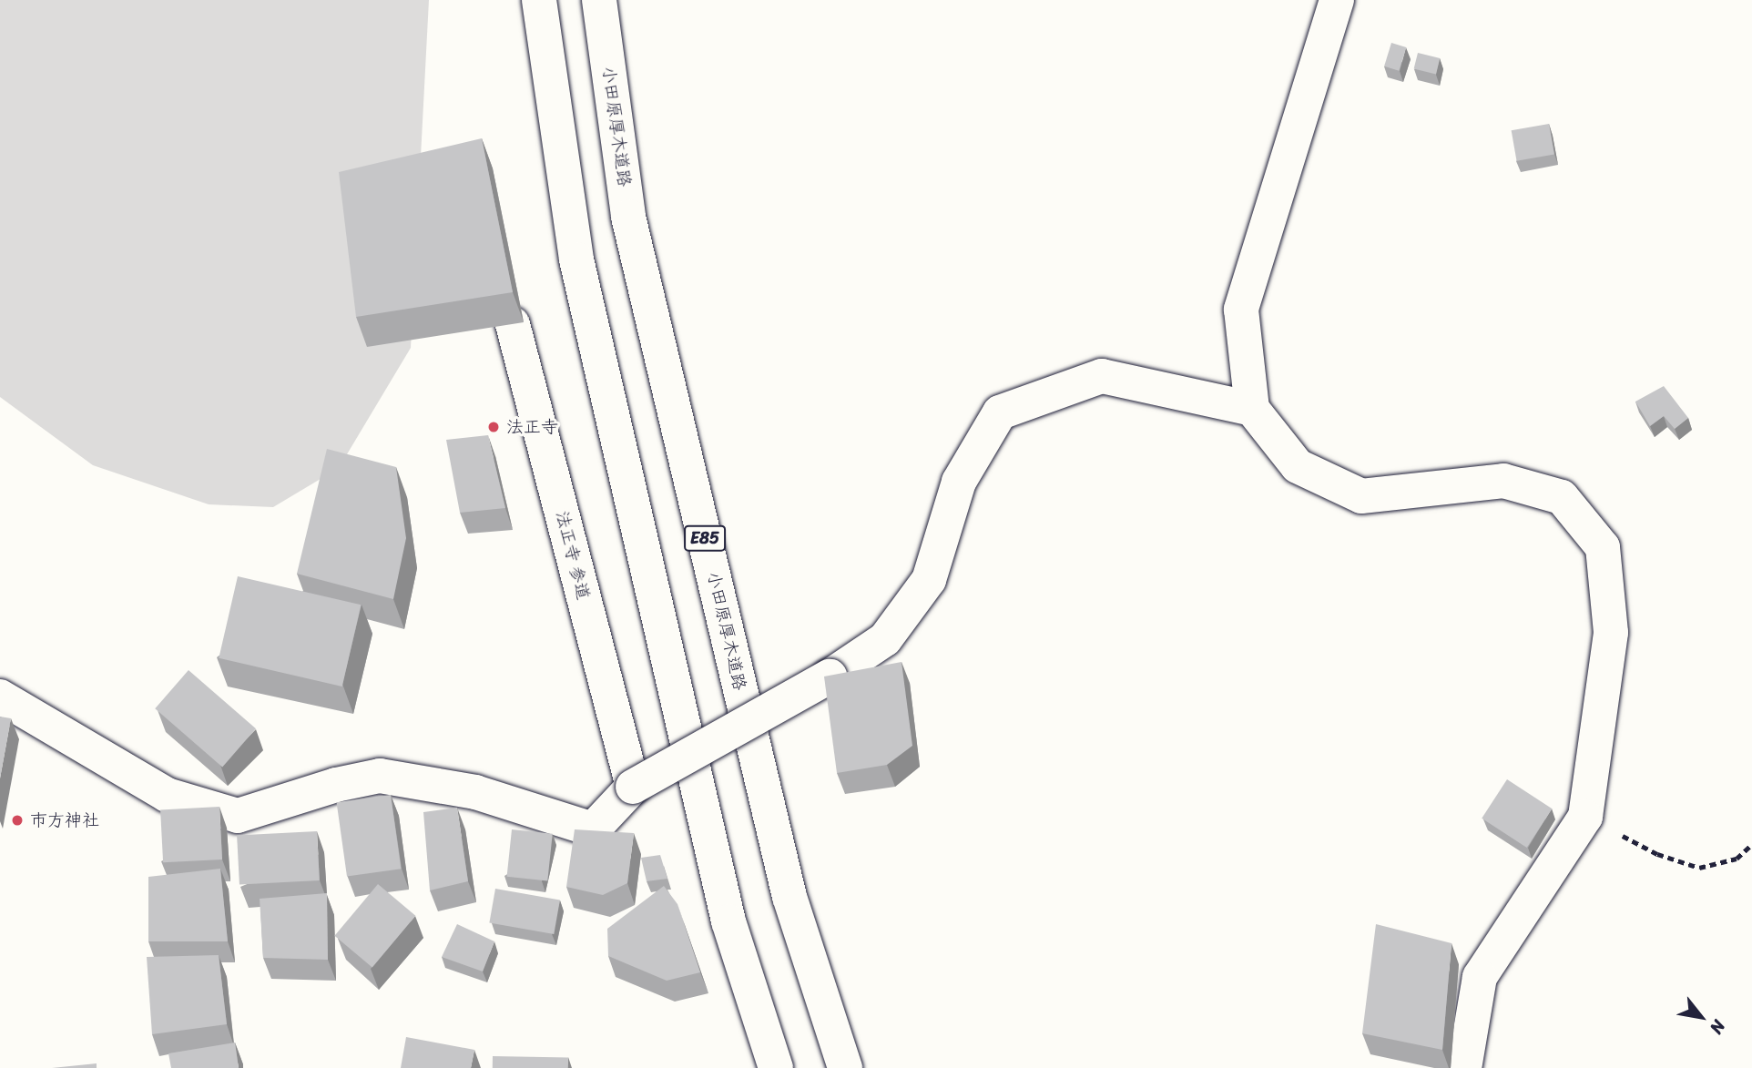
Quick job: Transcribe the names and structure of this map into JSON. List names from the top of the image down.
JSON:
{
  "streets": {
    "main road": ["小田原厚木道路", "E85", "法正寺 参道"]
  },
  "places": ["法正寺", "市方神社"],
  "north": "bottom right"
}
